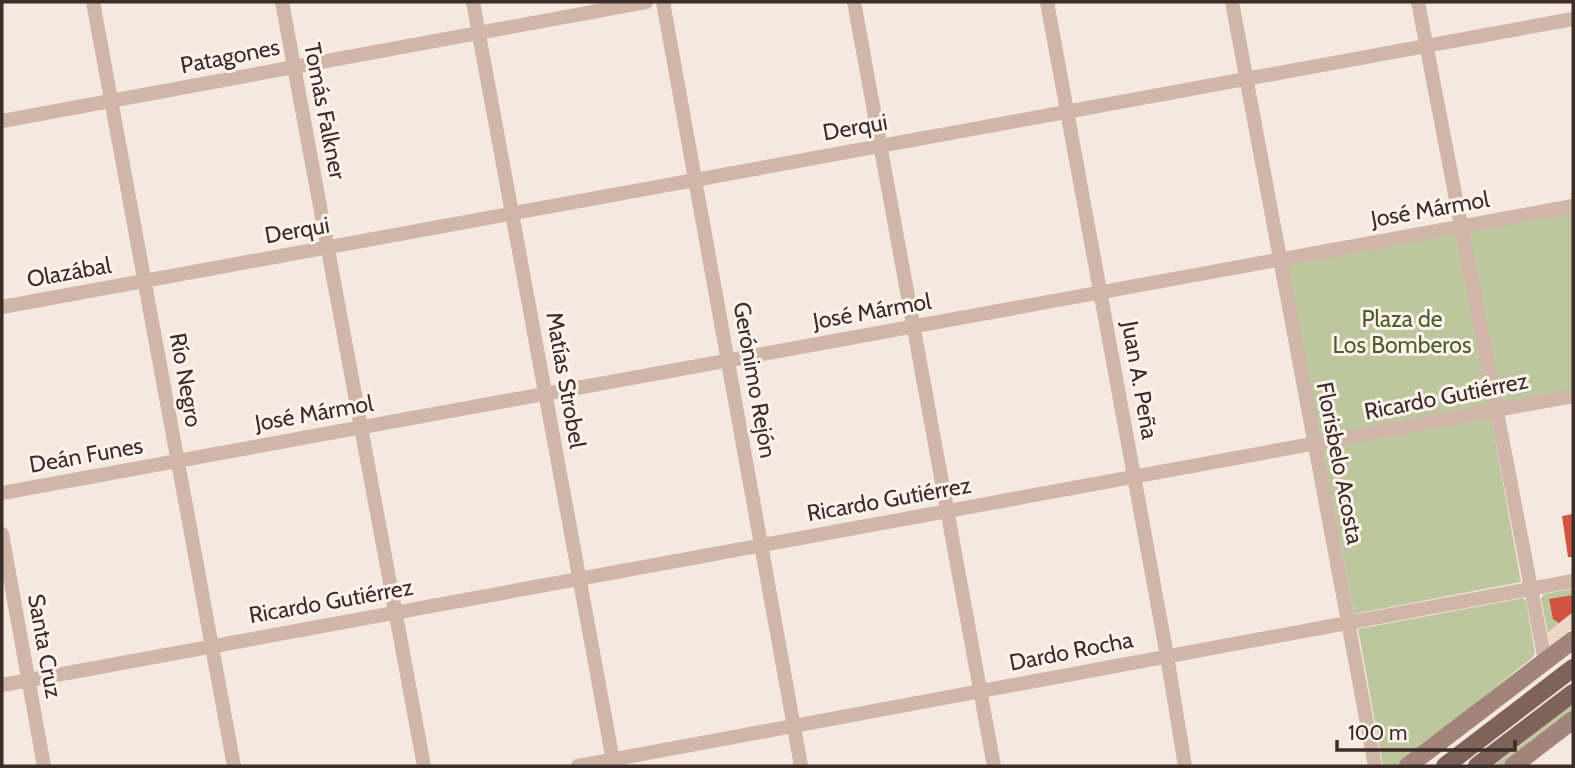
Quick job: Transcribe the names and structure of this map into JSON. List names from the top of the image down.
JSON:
{
  "streets": {
    "street": [
      "Patagones",
      "Tomás Falkner",
      "Derqui",
      "José Mármol",
      "Olazábal",
      "Río Negro",
      "Matías Strobel",
      "Gerónimo Rejón",
      "Juan A. Peña",
      "Ricardo Gutiérrez",
      "Deán Funes",
      "Florisbelo Acosta",
      "Santa Cruz",
      "Dardo Rocha"
    ]
  },
  "crossings": [
    ["Patagones", "Tomás Falkner"],
    ["Patagones", "Río Negro"],
    ["Patagones", "Matías Strobel"],
    ["Tomás Falkner", "Derqui"],
    ["Tomás Falkner", "José Mármol"],
    ["Tomás Falkner", "Ricardo Gutiérrez"],
    ["Derqui", "Olazábal"],
    ["Derqui", "Río Negro"],
    ["Derqui", "Matías Strobel"],
    ["Derqui", "Gerónimo Rejón"],
    ["Derqui", "Juan A. Peña"],
    ["Derqui", "Florisbelo Acosta"],
    ["José Mármol", "Río Negro"],
    ["José Mármol", "Matías Strobel"],
    ["José Mármol", "Gerónimo Rejón"],
    ["José Mármol", "Juan A. Peña"],
    ["José Mármol", "Deán Funes"],
    ["José Mármol", "Florisbelo Acosta"],
    ["Olazábal", "Río Negro"],
    ["Río Negro", "Ricardo Gutiérrez"],
    ["Río Negro", "Deán Funes"],
    ["Matías Strobel", "Ricardo Gutiérrez"],
    ["Matías Strobel", "Dardo Rocha"],
    ["Gerónimo Rejón", "Ricardo Gutiérrez"],
    ["Gerónimo Rejón", "Dardo Rocha"],
    ["Juan A. Peña", "Ricardo Gutiérrez"],
    ["Juan A. Peña", "Dardo Rocha"],
    ["Ricardo Gutiérrez", "Florisbelo Acosta"],
    ["Ricardo Gutiérrez", "Santa Cruz"],
    ["Florisbelo Acosta", "Dardo Rocha"]
  ],
  "parks": ["Plaza de Los Bomberos"],
  "scale_bar": "100 m"
}
